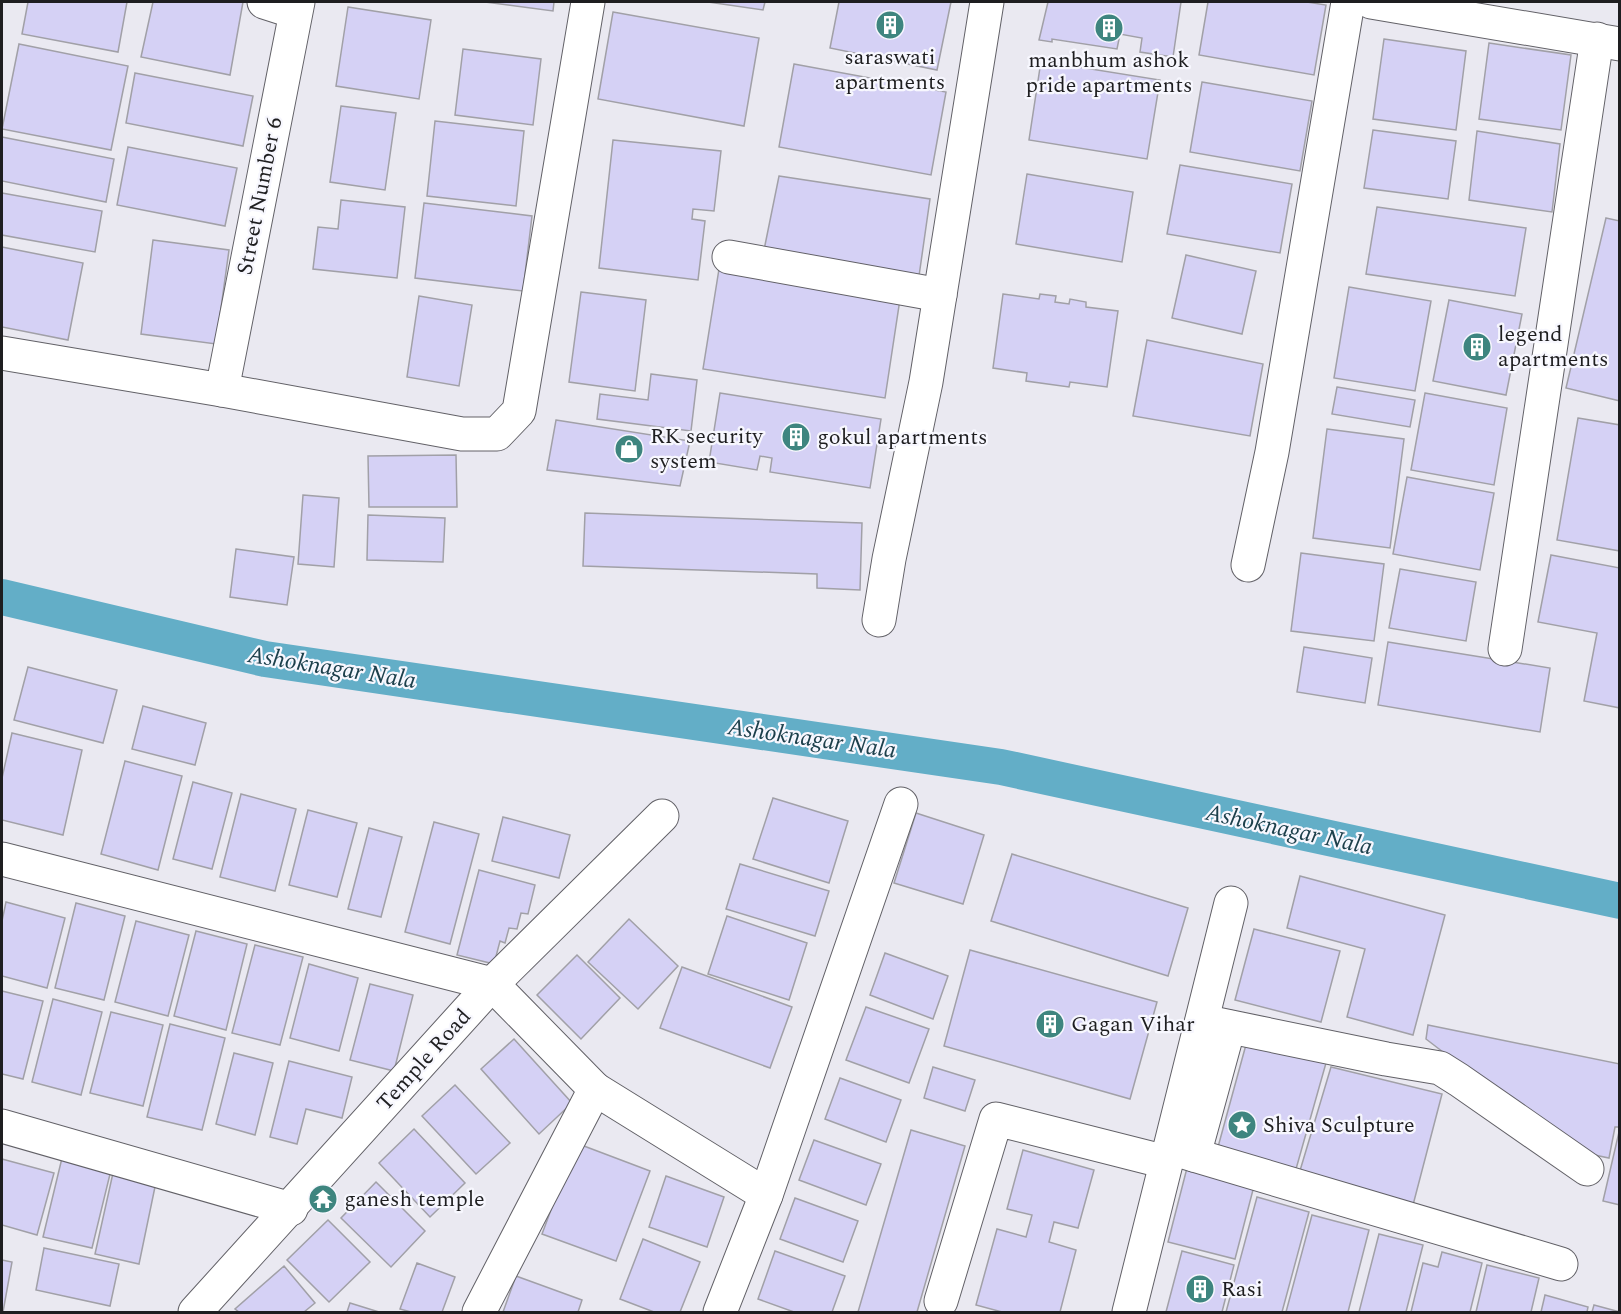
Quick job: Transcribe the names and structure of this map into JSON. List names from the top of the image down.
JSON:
{
  "streets": {
    "street": ["Street Number 6", "Temple Road"]
  },
  "water": ["Ashoknagar Nala"],
  "places": {
    "building": [
      "saraswati apartments",
      "manbhum ashok pride apartments",
      "legend apartments",
      "gokul apartments",
      "Gagan Vihar",
      "Rasi"
    ],
    "shop": ["RK security system"],
    "place": ["Shiva Sculpture"],
    "temple": ["ganesh temple"]
  }
}
